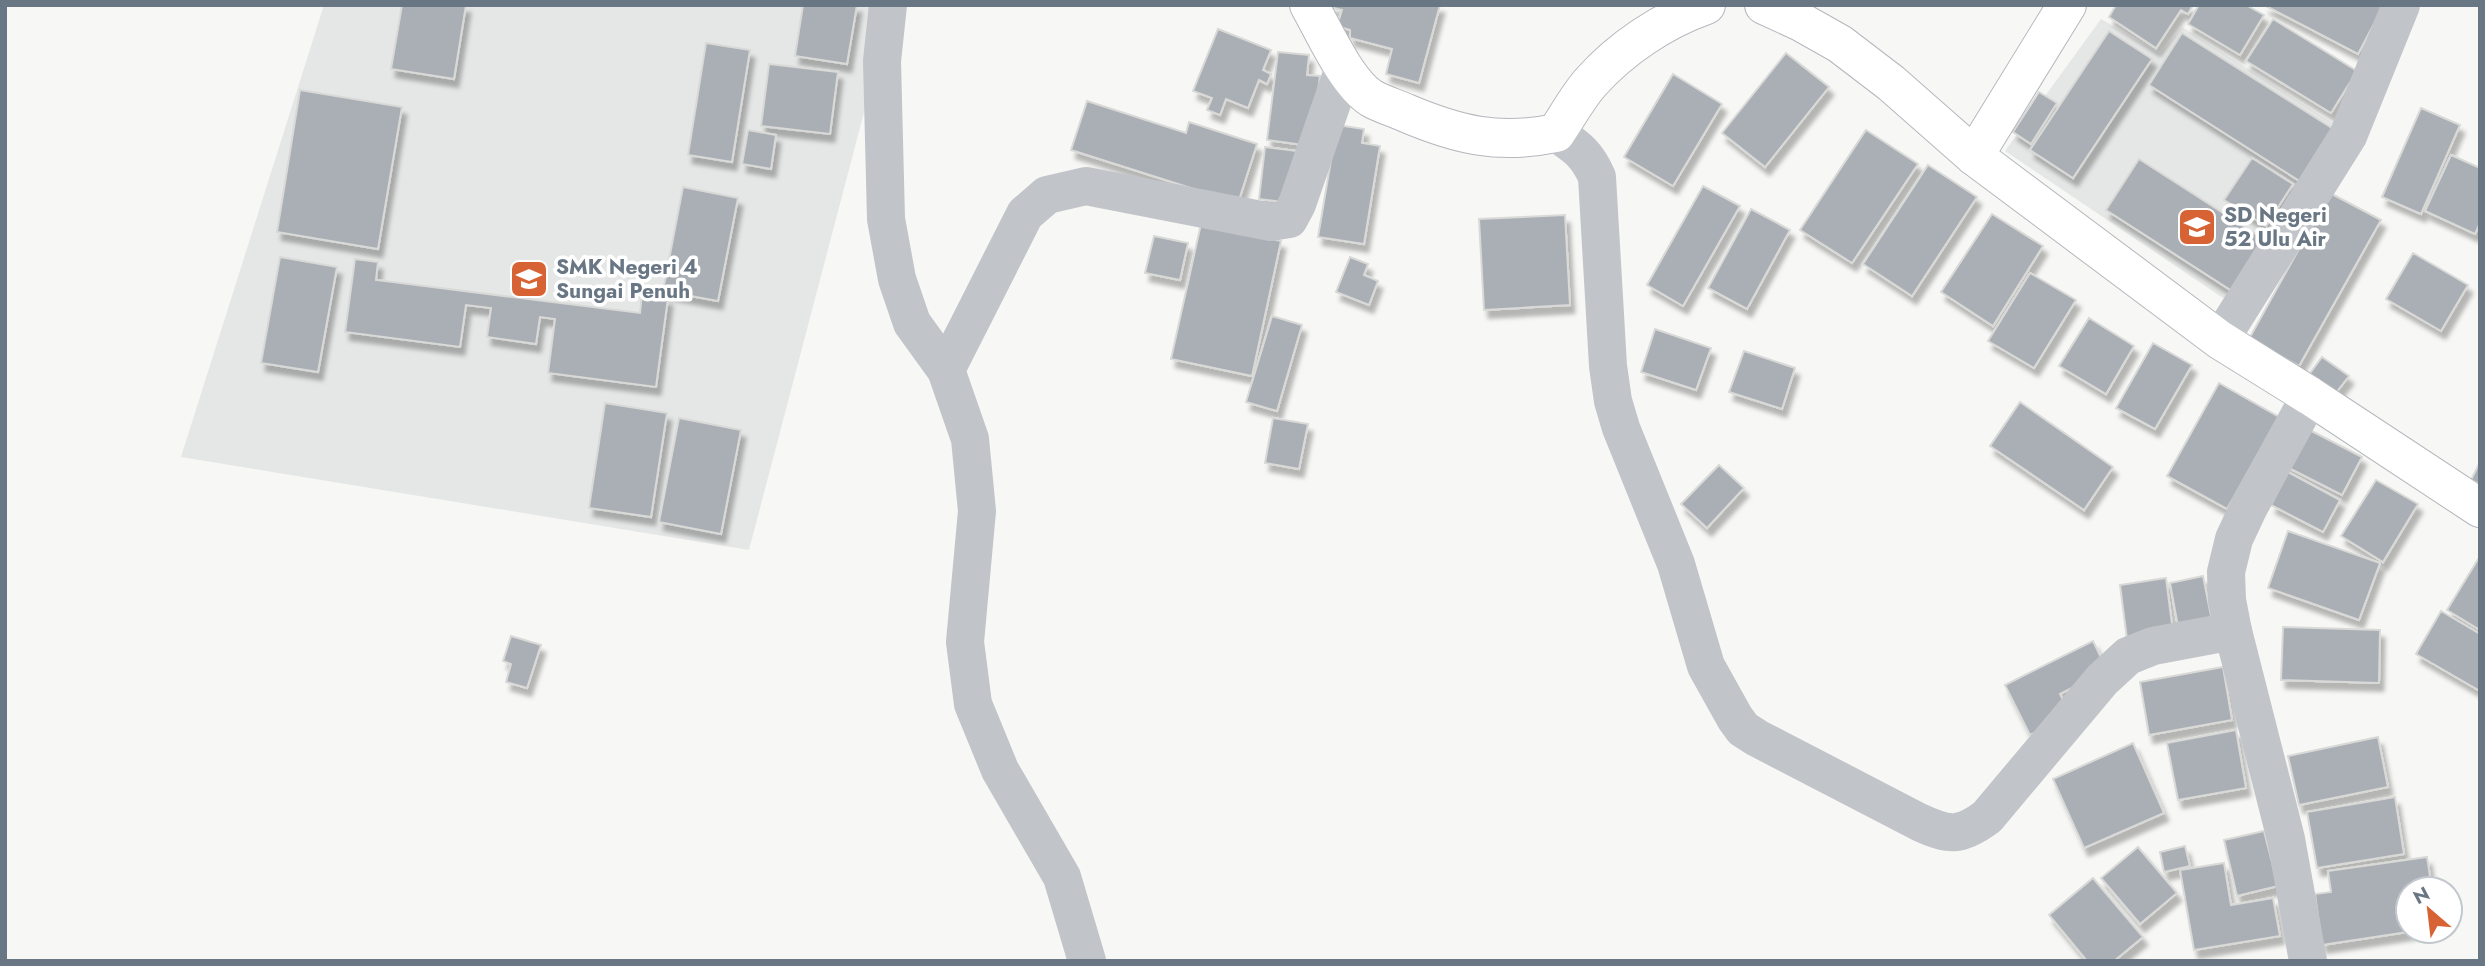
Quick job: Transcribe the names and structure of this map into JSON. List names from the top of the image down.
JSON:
{
  "places": {
    "school or university": ["SD Negeri 52 Ulu Air", "SMK Negeri 4 Sungai Penuh"]
  },
  "north": "top left"
}
